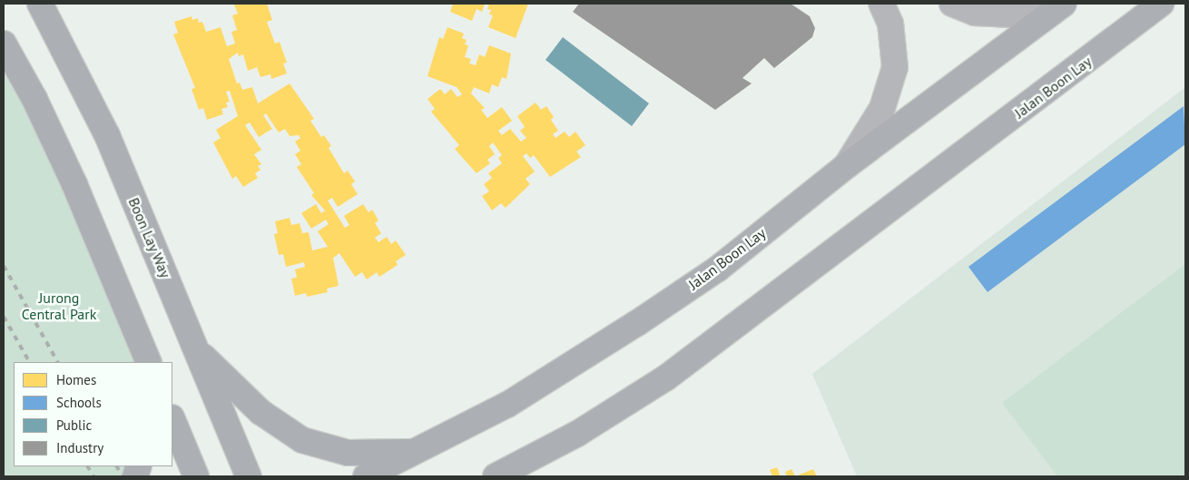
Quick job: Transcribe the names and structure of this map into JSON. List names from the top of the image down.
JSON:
{
  "streets": {
    "main road": ["Jalan Boon Lay", "Boon Lay Way"]
  },
  "parks": ["Jurong Central Park"],
  "legend": [
    "Homes",
    "Schools",
    "Public",
    "Industry"
  ]
}
